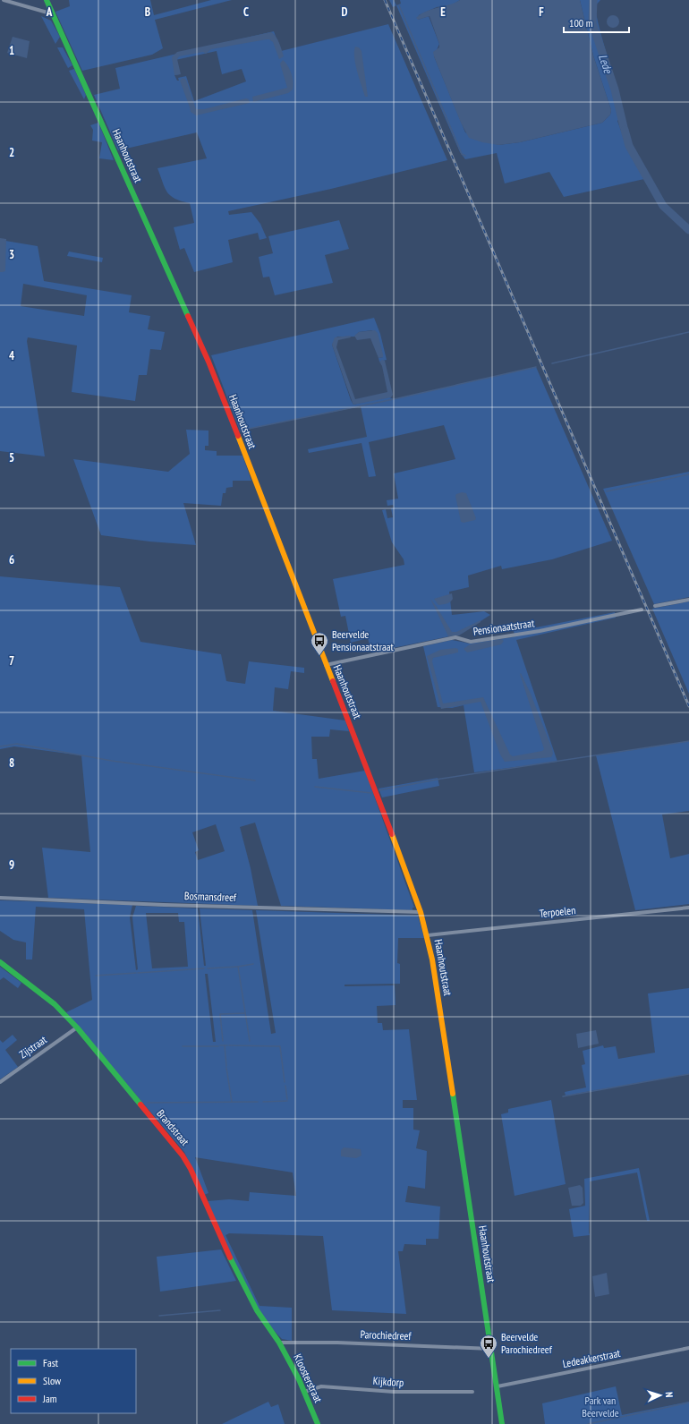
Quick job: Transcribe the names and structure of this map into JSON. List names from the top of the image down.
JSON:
{
  "streets": {
    "street": [
      "Haanhoutstraat",
      "Pensionaatstraat",
      "Bosmansdreef",
      "Terpoelen",
      "Zijstraat",
      "Brandstraat",
      "Parochiedreef",
      "Ledeakkerstraat",
      "Kloosterstraat",
      "Kijkdorp"
    ]
  },
  "crossings": [
    ["Haanhoutstraat", "Pensionaatstraat"],
    ["Haanhoutstraat", "Bosmansdreef"],
    ["Haanhoutstraat", "Terpoelen"],
    ["Haanhoutstraat", "Parochiedreef"],
    ["Haanhoutstraat", "Ledeakkerstraat"],
    ["Zijstraat", "Brandstraat"],
    ["Brandstraat", "Parochiedreef"],
    ["Brandstraat", "Kloosterstraat"],
    ["Parochiedreef", "Kloosterstraat"],
    ["Kloosterstraat", "Kijkdorp"]
  ],
  "water": ["Lede"],
  "parks": ["Park van Beervelde"],
  "places": {
    "bus stop": ["Beervelde Pensionaatstraat", "Beervelde Parochiedreef"]
  },
  "legend": ["Fast", "Slow", "Jam"],
  "scale_bar": "100 m",
  "north": "right",
  "grid": {
    "columns": [
      "A",
      "B",
      "C",
      "D",
      "E",
      "F"
    ],
    "rows": [
      "1",
      "2",
      "3",
      "4",
      "5",
      "6",
      "7",
      "8",
      "9"
    ]
  }
}
